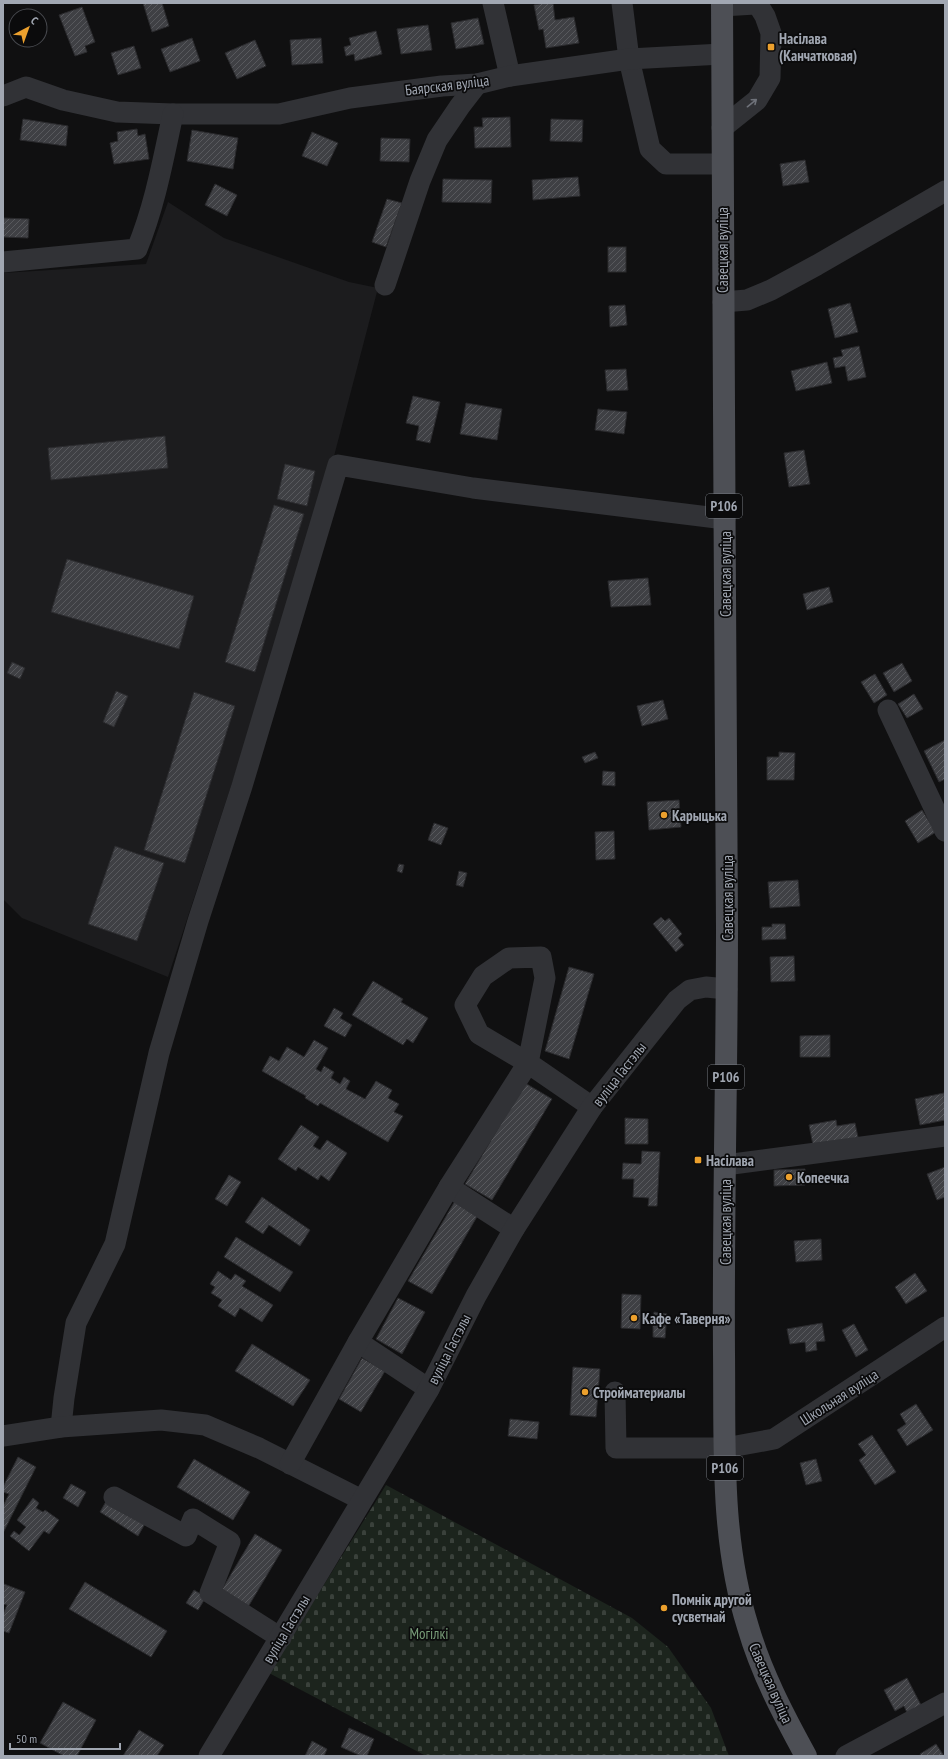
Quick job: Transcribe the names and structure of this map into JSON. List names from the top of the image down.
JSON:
{
  "streets": {
    "main road": ["Савецкая вуліца", "Р106"],
    "street": ["Баярская вуліца", "вуліца Гастэлы", "Школьная вуліца"]
  },
  "crossings": [
    ["Баярская вуліца", "Савецкая вуліца"],
    ["Савецкая вуліца", "вуліца Гастэлы"],
    ["Савецкая вуліца", "Школьная вуліца"]
  ],
  "parks": ["Могілкі"],
  "places": {
    "transit": ["Насілава (Канчатковая)", "Насілава"],
    "other": [
      "Карыцька",
      "Копеечка",
      "Кафе «Таверня»",
      "Стройматериалы",
      "Помнік другой сусветнай"
    ]
  },
  "scale_bar": "50 m",
  "north": "top right"
}
